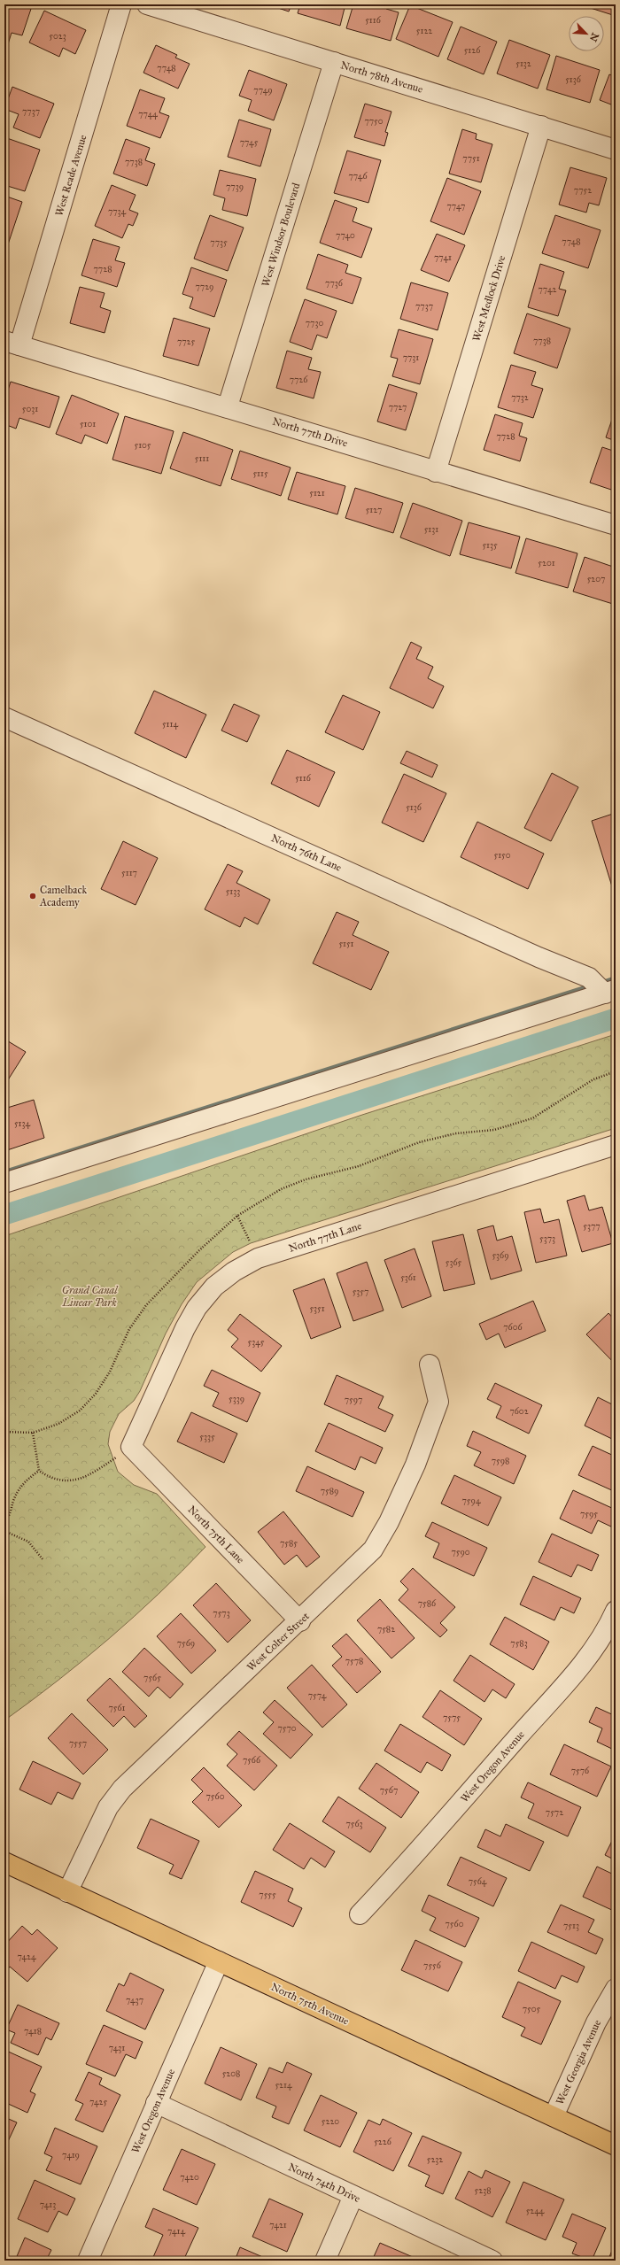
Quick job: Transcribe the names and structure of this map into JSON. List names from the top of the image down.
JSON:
{
  "streets": {
    "main road": ["North 75th Avenue"],
    "street": [
      "North 78th Avenue",
      "West Reade Avenue",
      "West Windsor Boulevard",
      "West Medlock Drive",
      "North 77th Drive",
      "North 76th Lane",
      "North 77th Lane",
      "North 75th Lane",
      "West Colter Street",
      "West Oregon Avenue",
      "West Georgia Avenue",
      "North 74th Drive"
    ]
  },
  "crossings": [
    ["North 78th Avenue", "West Windsor Boulevard"],
    ["North 78th Avenue", "West Medlock Drive"],
    ["West Reade Avenue", "North 77th Drive"],
    ["West Windsor Boulevard", "North 77th Drive"],
    ["West Medlock Drive", "North 77th Drive"],
    ["North 77th Lane", "North 75th Lane"],
    ["North 75th Lane", "West Colter Street"],
    ["West Colter Street", "North 75th Avenue"],
    ["West Oregon Avenue", "North 75th Avenue"],
    ["West Oregon Avenue", "North 74th Drive"],
    ["North 75th Avenue", "West Georgia Avenue"]
  ],
  "parks": ["Grand Canal Linear Park"],
  "places": ["Camelback Academy"],
  "house_numbers": [
    "5116",
    "5122",
    "5023",
    "5126",
    "5132",
    "7748",
    "5136",
    "7749",
    "7737",
    "7744",
    "7750",
    "7745",
    "7751",
    "7738",
    "7746",
    "7739",
    "7752",
    "7747",
    "7734",
    "7740",
    "7748",
    "7735",
    "7741",
    "7728",
    "7736",
    "7729",
    "7742",
    "7737",
    "7730",
    "7738",
    "7725",
    "7731",
    "7726",
    "7732",
    "7727",
    "5031",
    "5101",
    "7728",
    "5105",
    "5111",
    "5115",
    "5121",
    "5127",
    "5131",
    "5135",
    "5201",
    "5207",
    "5114",
    "5116",
    "5136",
    "5150",
    "5117",
    "5133",
    "5151",
    "5134",
    "5377",
    "5373",
    "5369",
    "5365",
    "5361",
    "5357",
    "5351",
    "7606",
    "5345",
    "5339",
    "7597",
    "7602",
    "5335",
    "7598",
    "7589",
    "7594",
    "7595",
    "7585",
    "7590",
    "7586",
    "7573",
    "7582",
    "7569",
    "7583",
    "7578",
    "7565",
    "7574",
    "7561",
    "7575",
    "7570",
    "7557",
    "7566",
    "7576",
    "7567",
    "7560",
    "7572",
    "7563",
    "7564",
    "7555",
    "7560",
    "7513",
    "7424",
    "7556",
    "7437",
    "7505",
    "7418",
    "7431",
    "5208",
    "5214",
    "7425",
    "5220",
    "5226",
    "7419",
    "5232",
    "7420",
    "5238",
    "7413",
    "5244",
    "7421",
    "7414"
  ],
  "north": "bottom right"
}
